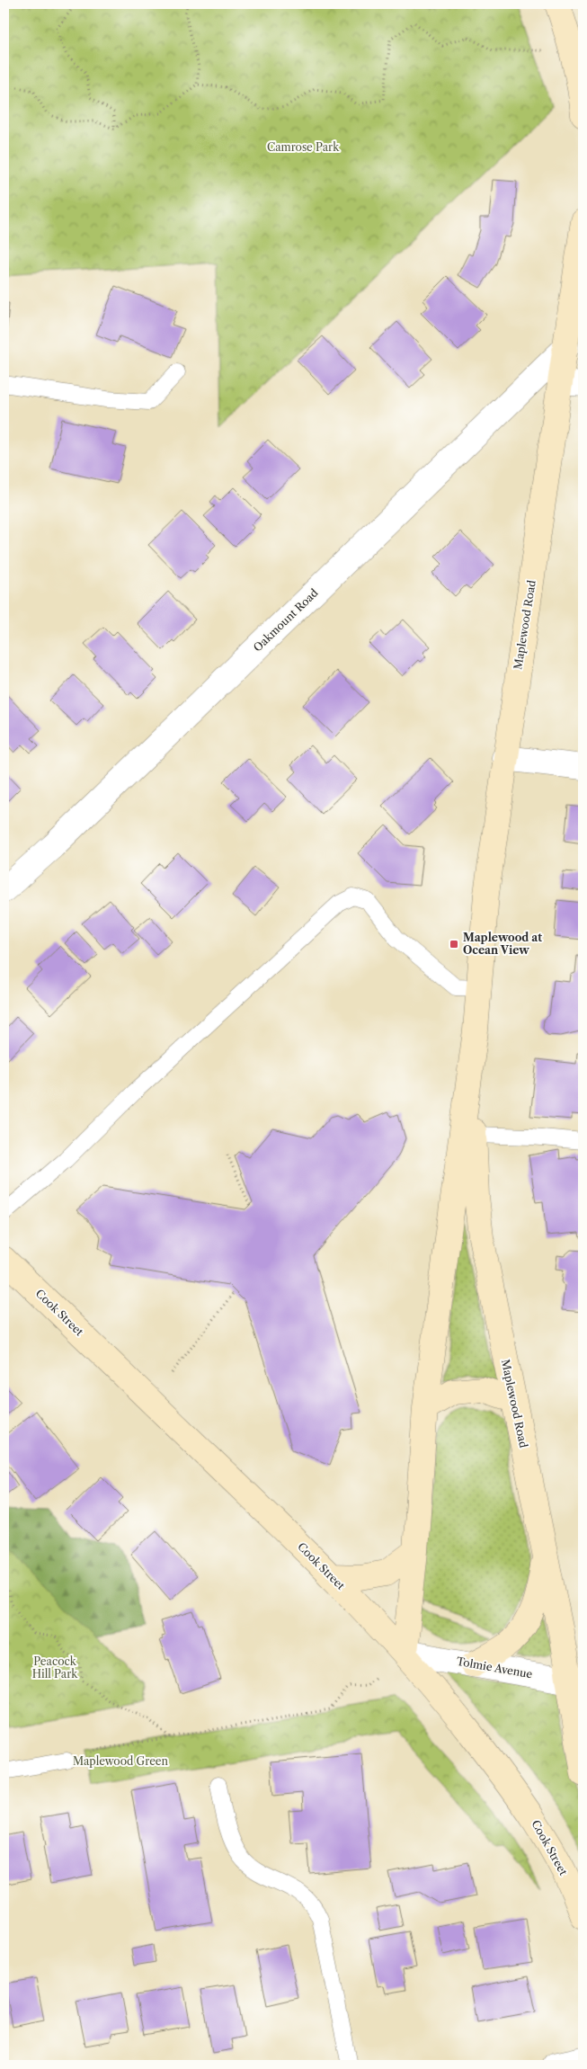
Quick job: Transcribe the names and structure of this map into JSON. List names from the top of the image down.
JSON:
{
  "streets": {
    "street": [
      "Oakmount Road",
      "Maplewood Road",
      "Cook Street",
      "Tolmie Avenue"
    ]
  },
  "crossings": [
    ["Oakmount Road", "Maplewood Road"],
    ["Maplewood Road", "Cook Street"],
    ["Maplewood Road", "Tolmie Avenue"],
    ["Cook Street", "Tolmie Avenue"]
  ],
  "parks": ["Camrose Park", "Peacock Hill Park", "Maplewood Green"],
  "places": {
    "transit": ["Maplewood at Ocean View"]
  }
}
